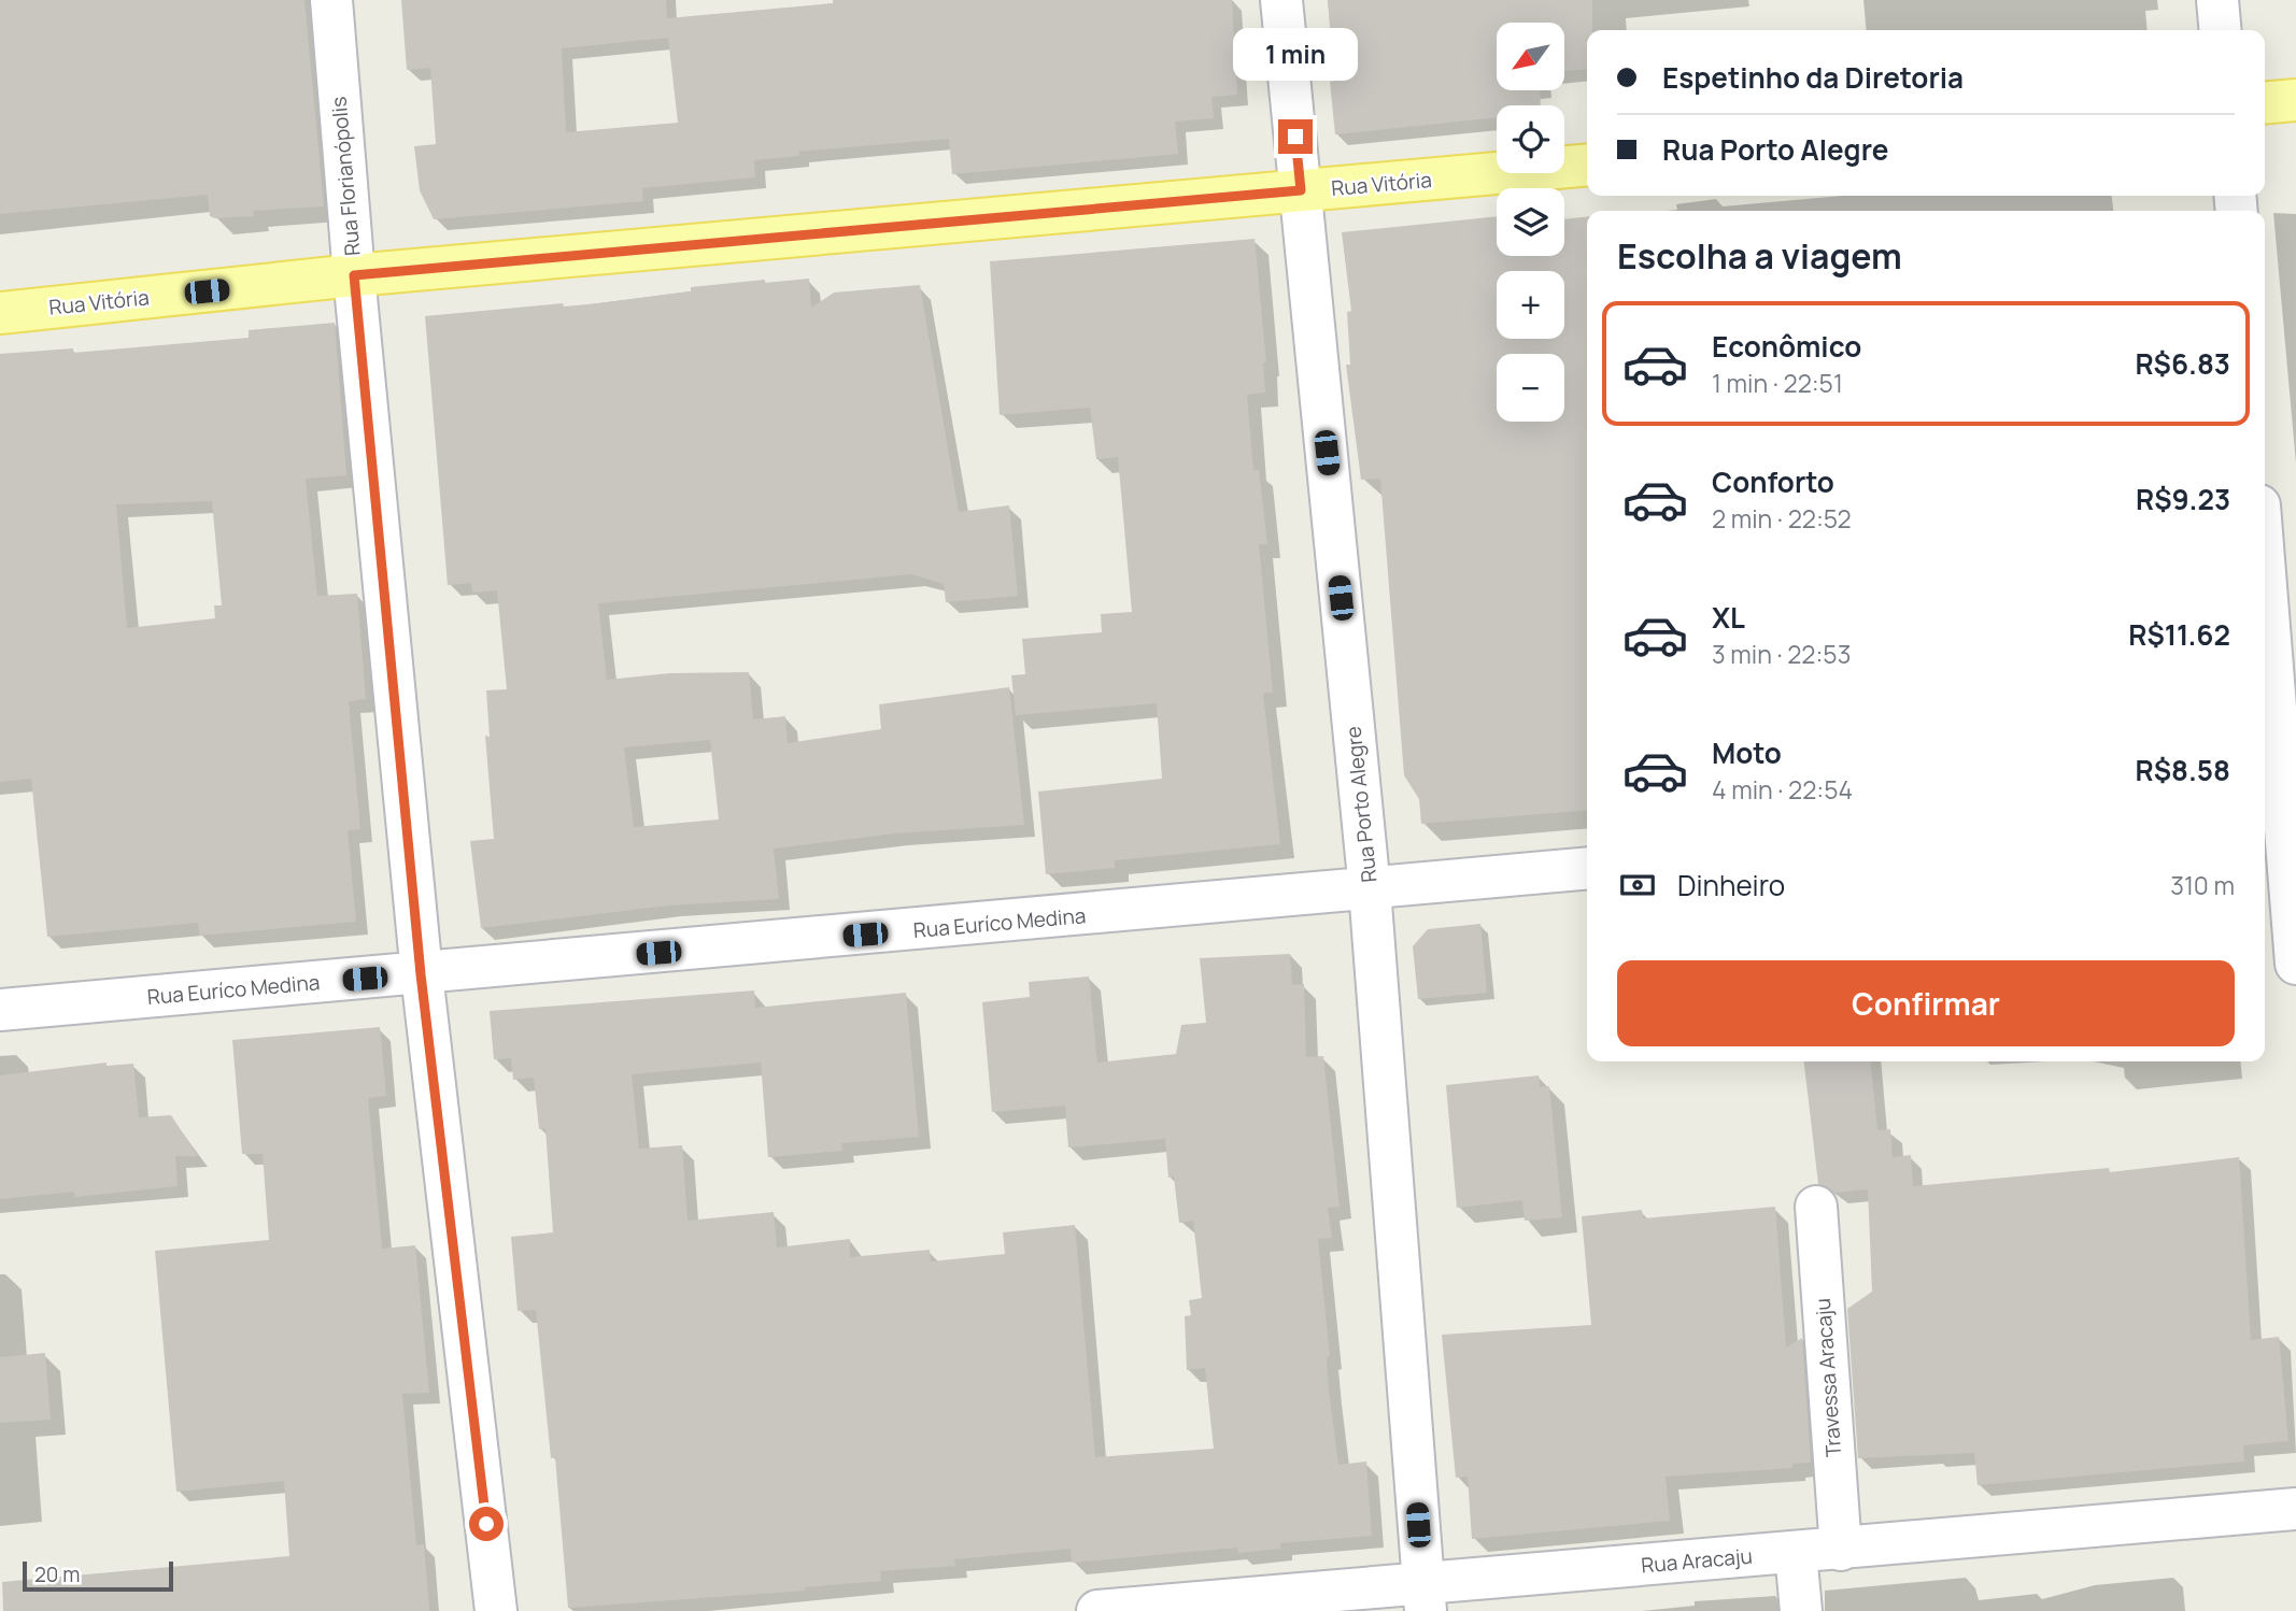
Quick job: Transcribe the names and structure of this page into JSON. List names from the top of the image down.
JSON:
{
  "streets": {
    "main road": ["Rua Vitória"],
    "street": [
      "Rua Florianópolis",
      "Rua Porto Alegre",
      "Rua Euríco Medina",
      "Travessa Aracaju",
      "Rua Aracaju"
    ]
  },
  "crossings": [
    ["Rua Florianópolis", "Rua Vitória"],
    ["Rua Florianópolis", "Rua Euríco Medina"],
    ["Rua Vitória", "Rua Porto Alegre"],
    ["Rua Porto Alegre", "Rua Euríco Medina"],
    ["Rua Porto Alegre", "Rua Aracaju"],
    ["Travessa Aracaju", "Rua Aracaju"]
  ],
  "scale_bar": "20 m",
  "north": "bottom left",
  "page": {
    "map_buttons": ["+", "−"],
    "bubble": "1 min",
    "banner": ["Espetinho da Diretoria", "Rua Porto Alegre"],
    "heading": "Escolha a viagem",
    "list": [
      {
        "name": "Econômico",
        "note": "1 min · 22:51",
        "value": "R$6.83"
      },
      {
        "name": "Conforto",
        "note": "2 min · 22:52",
        "value": "R$9.23"
      },
      {
        "name": "XL",
        "note": "3 min · 22:53",
        "value": "R$11.62"
      },
      {
        "name": "Moto",
        "note": "4 min · 22:54",
        "value": "R$8.58"
      }
    ],
    "pay": ["Dinheiro", "310 m"],
    "buttons": "Confirmar",
    "scale": "20 m"
  }
}
